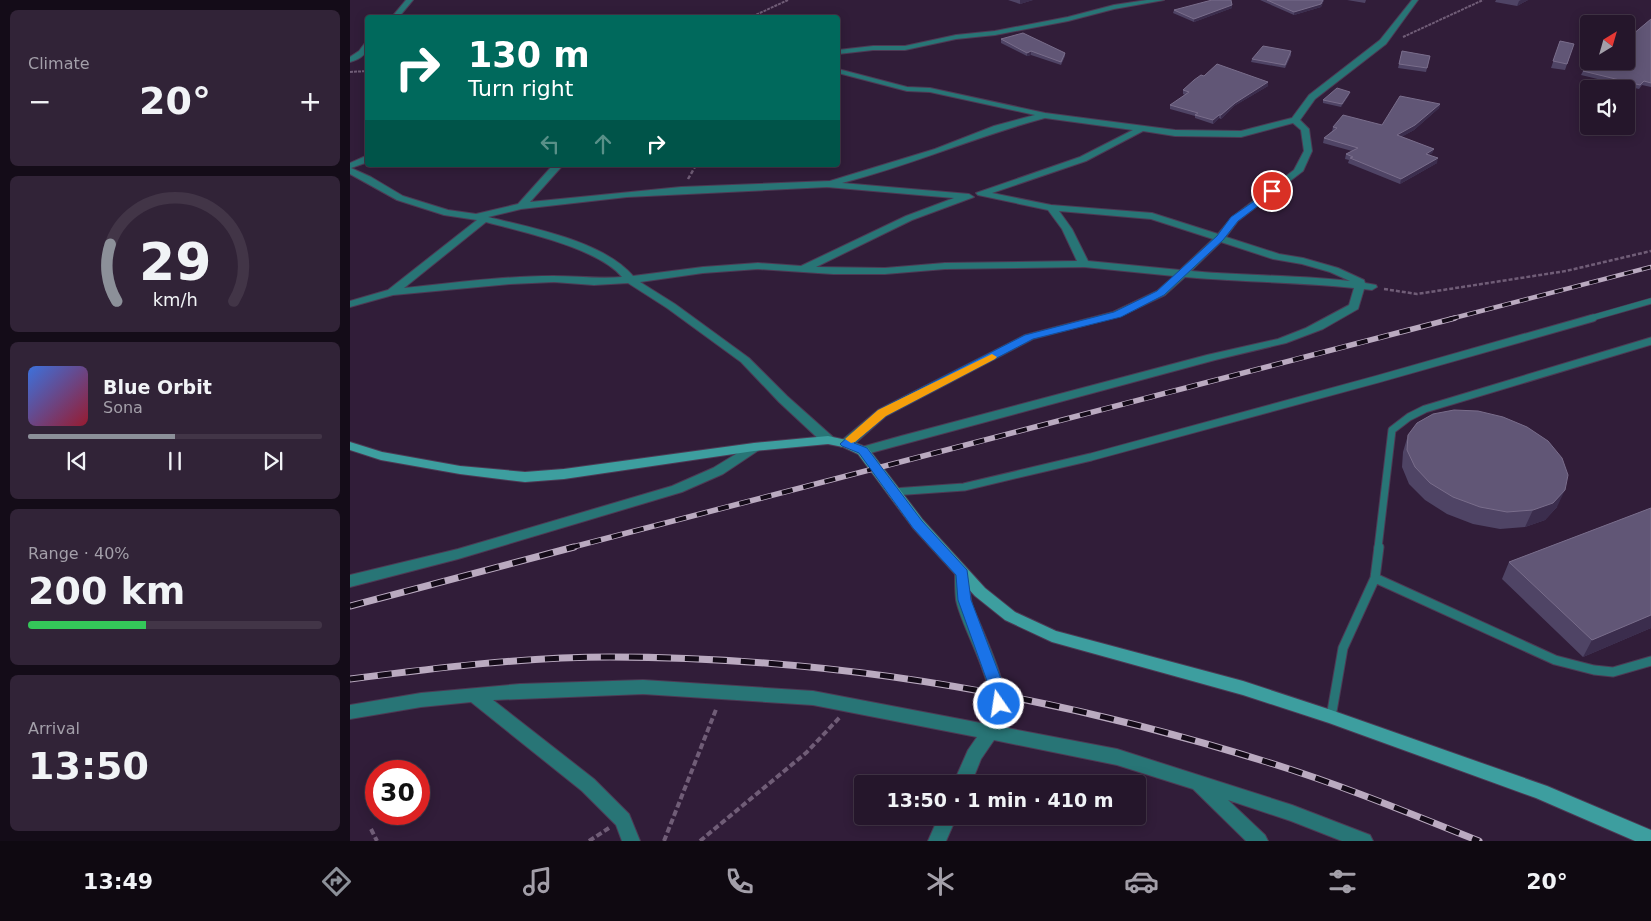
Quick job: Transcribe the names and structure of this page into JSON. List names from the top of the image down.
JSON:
{
  "north": "top right",
  "page": {
    "tile": [
      "Climate",
      ["Range · 40%", "200 km"],
      ["Arrival", "13:50"]
    ],
    "turn": ["130 m", "Turn right"],
    "heat": ["−", "20°", "+"],
    "song": ["Blue Orbit", "Sona"],
    "limit": "30",
    "trip": "13:50 · 1 min · 410 m",
    "tabs": ["13:49", "20°"],
    "gauge": ["29", "km/h"]
  }
}
